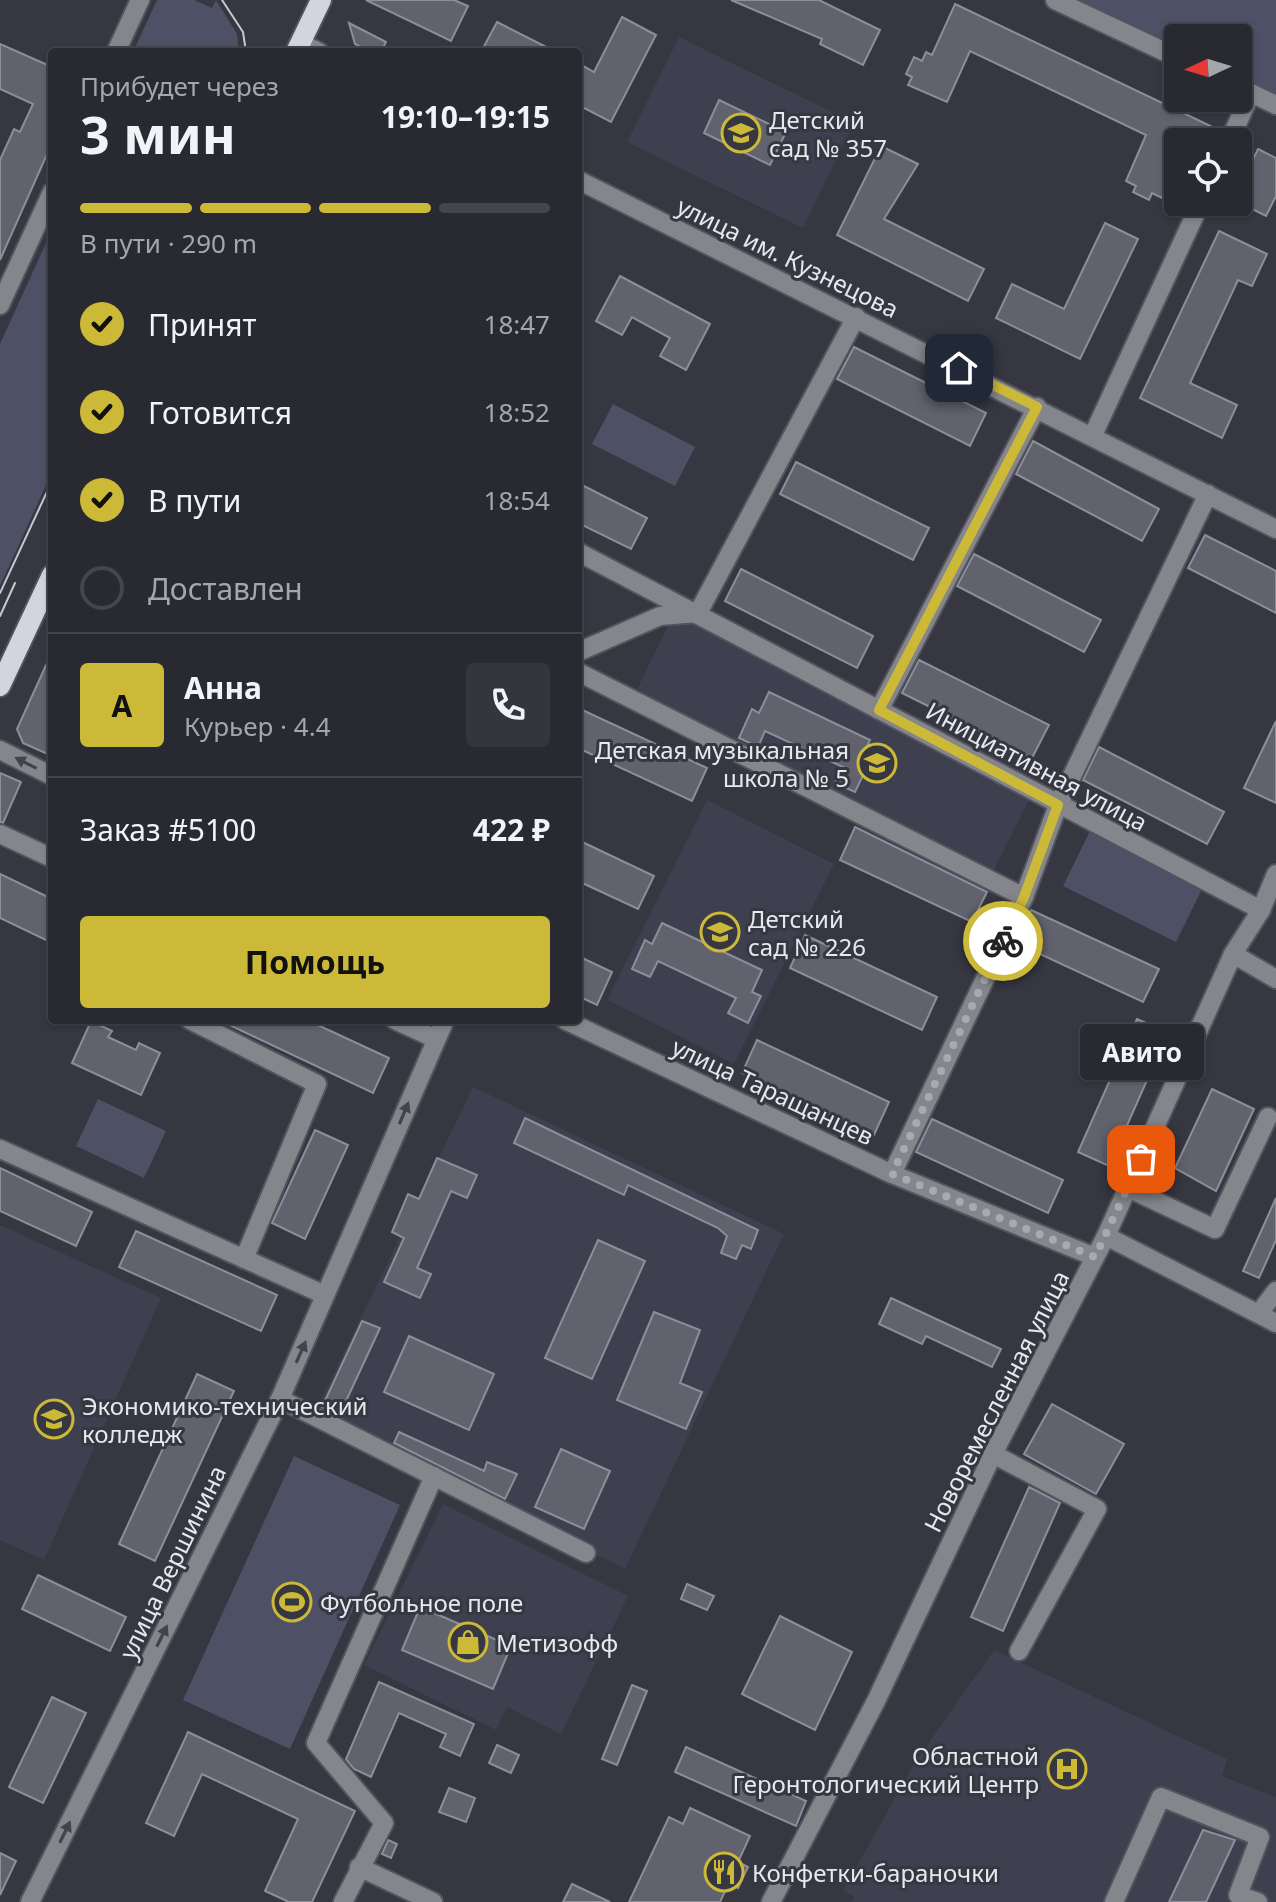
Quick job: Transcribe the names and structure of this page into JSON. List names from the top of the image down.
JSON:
{
  "streets": {
    "street": [
      "улица им. Кузнецова",
      "Инициативная улица",
      "улица Таращанцев",
      "Новоремесленная улица",
      "улица Вершинина"
    ]
  },
  "crossings": [
    ["Инициативная улица", "Новоремесленная улица"],
    ["улица Таращанцев", "Новоремесленная улица"]
  ],
  "one_way": ["улица Вершинина"],
  "places": {
    "school or university": [
      "Детский сад № 357",
      "Детская музыкальная школа № 5",
      "Детский сад № 226",
      "Экономико-технический колледж"
    ],
    "other": ["Авито"],
    "sports": ["Футбольное поле"],
    "shop": ["Метизофф"],
    "hospital": ["Областной Геронтологический Центр"],
    "restaurant": ["Конфетки-бараночки"]
  },
  "north": "left",
  "page": {
    "heading": ["3 мин", "Прибудет через", "19:10–19:15"],
    "panel": [
      "Анна",
      "Курьер · 4.4",
      "Заказ #5100",
      "422 ₽"
    ],
    "bar": "В пути · 290 m",
    "list": [
      ["Принят", "18:47"],
      ["Готовится", "18:52"],
      ["В пути", "18:54"],
      "Доставлен"
    ],
    "round": "А",
    "buttons": "Помощь",
    "bubble": "Авито"
  }
}
